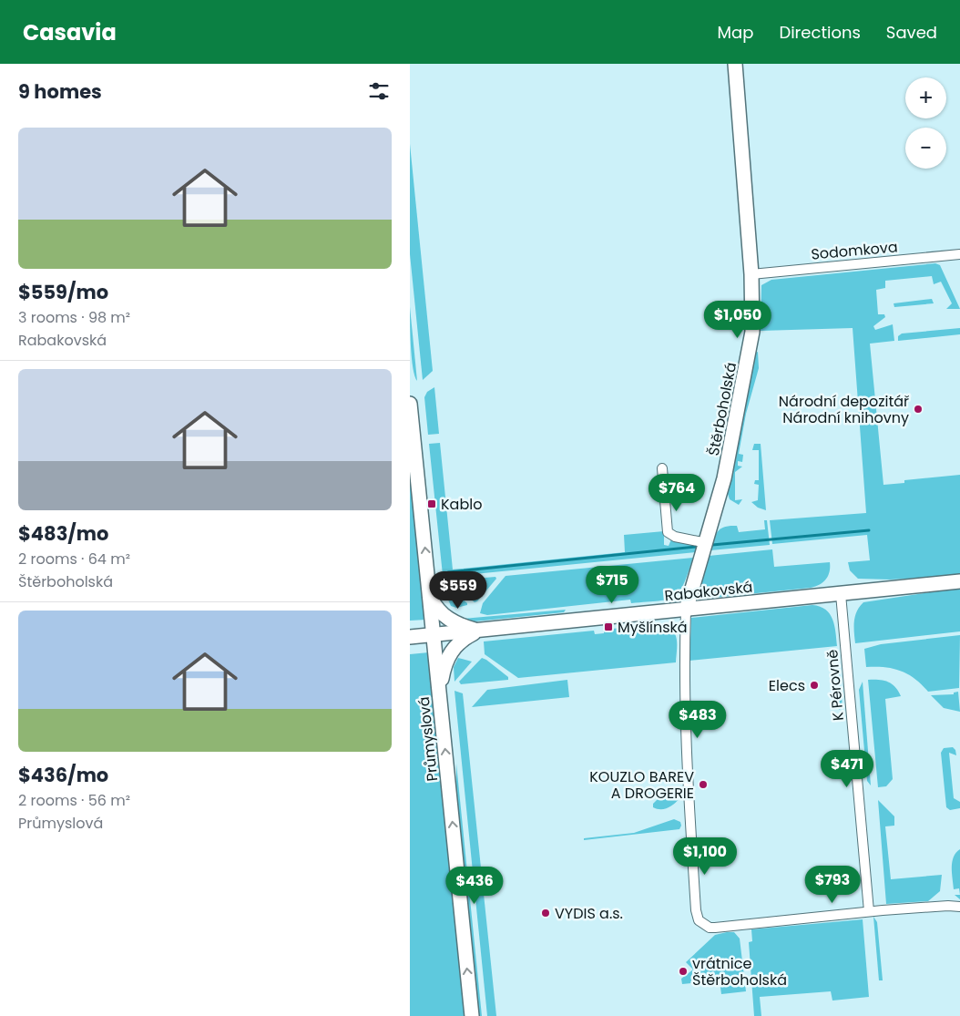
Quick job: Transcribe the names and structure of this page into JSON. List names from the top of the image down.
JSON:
{
  "streets": {
    "main road": ["Štěrboholská", "Rabakovská", "Průmyslová"],
    "street": ["Sodomkova", "K Pérovně"]
  },
  "crossings": [
    ["Sodomkova", "Štěrboholská"],
    ["Štěrboholská", "Rabakovská"],
    ["Štěrboholská", "K Pérovně"],
    ["Rabakovská", "K Pérovně"],
    ["Rabakovská", "Průmyslová"]
  ],
  "one_way": ["Průmyslová"],
  "places": {
    "other": [
      "Národní depozitář Národní knihovny",
      "Elecs",
      "KOUZLO BAREV A DROGERIE",
      "VYDIS a.s.",
      "vrátnice Štěrboholská"
    ],
    "transit": ["Kablo", "Myšlínská"]
  },
  "page": {
    "header": "Casavia",
    "nav": ["Map", "Directions", "Saved"],
    "heading": "9 homes",
    "map_buttons": ["+", "−"],
    "list": [
      {
        "name": "$559/mo",
        "note": "3 rooms · 98 m² · Rabakovská"
      },
      {
        "name": "$483/mo",
        "note": "2 rooms · 64 m² · Štěrboholská"
      },
      {
        "name": "$436/mo",
        "note": "2 rooms · 56 m² · Průmyslová"
      }
    ],
    "price": [
      "$1,050",
      "$764",
      "$715",
      "$559",
      "$483",
      "$471",
      "$1,100",
      "$793",
      "$436"
    ]
  }
}
